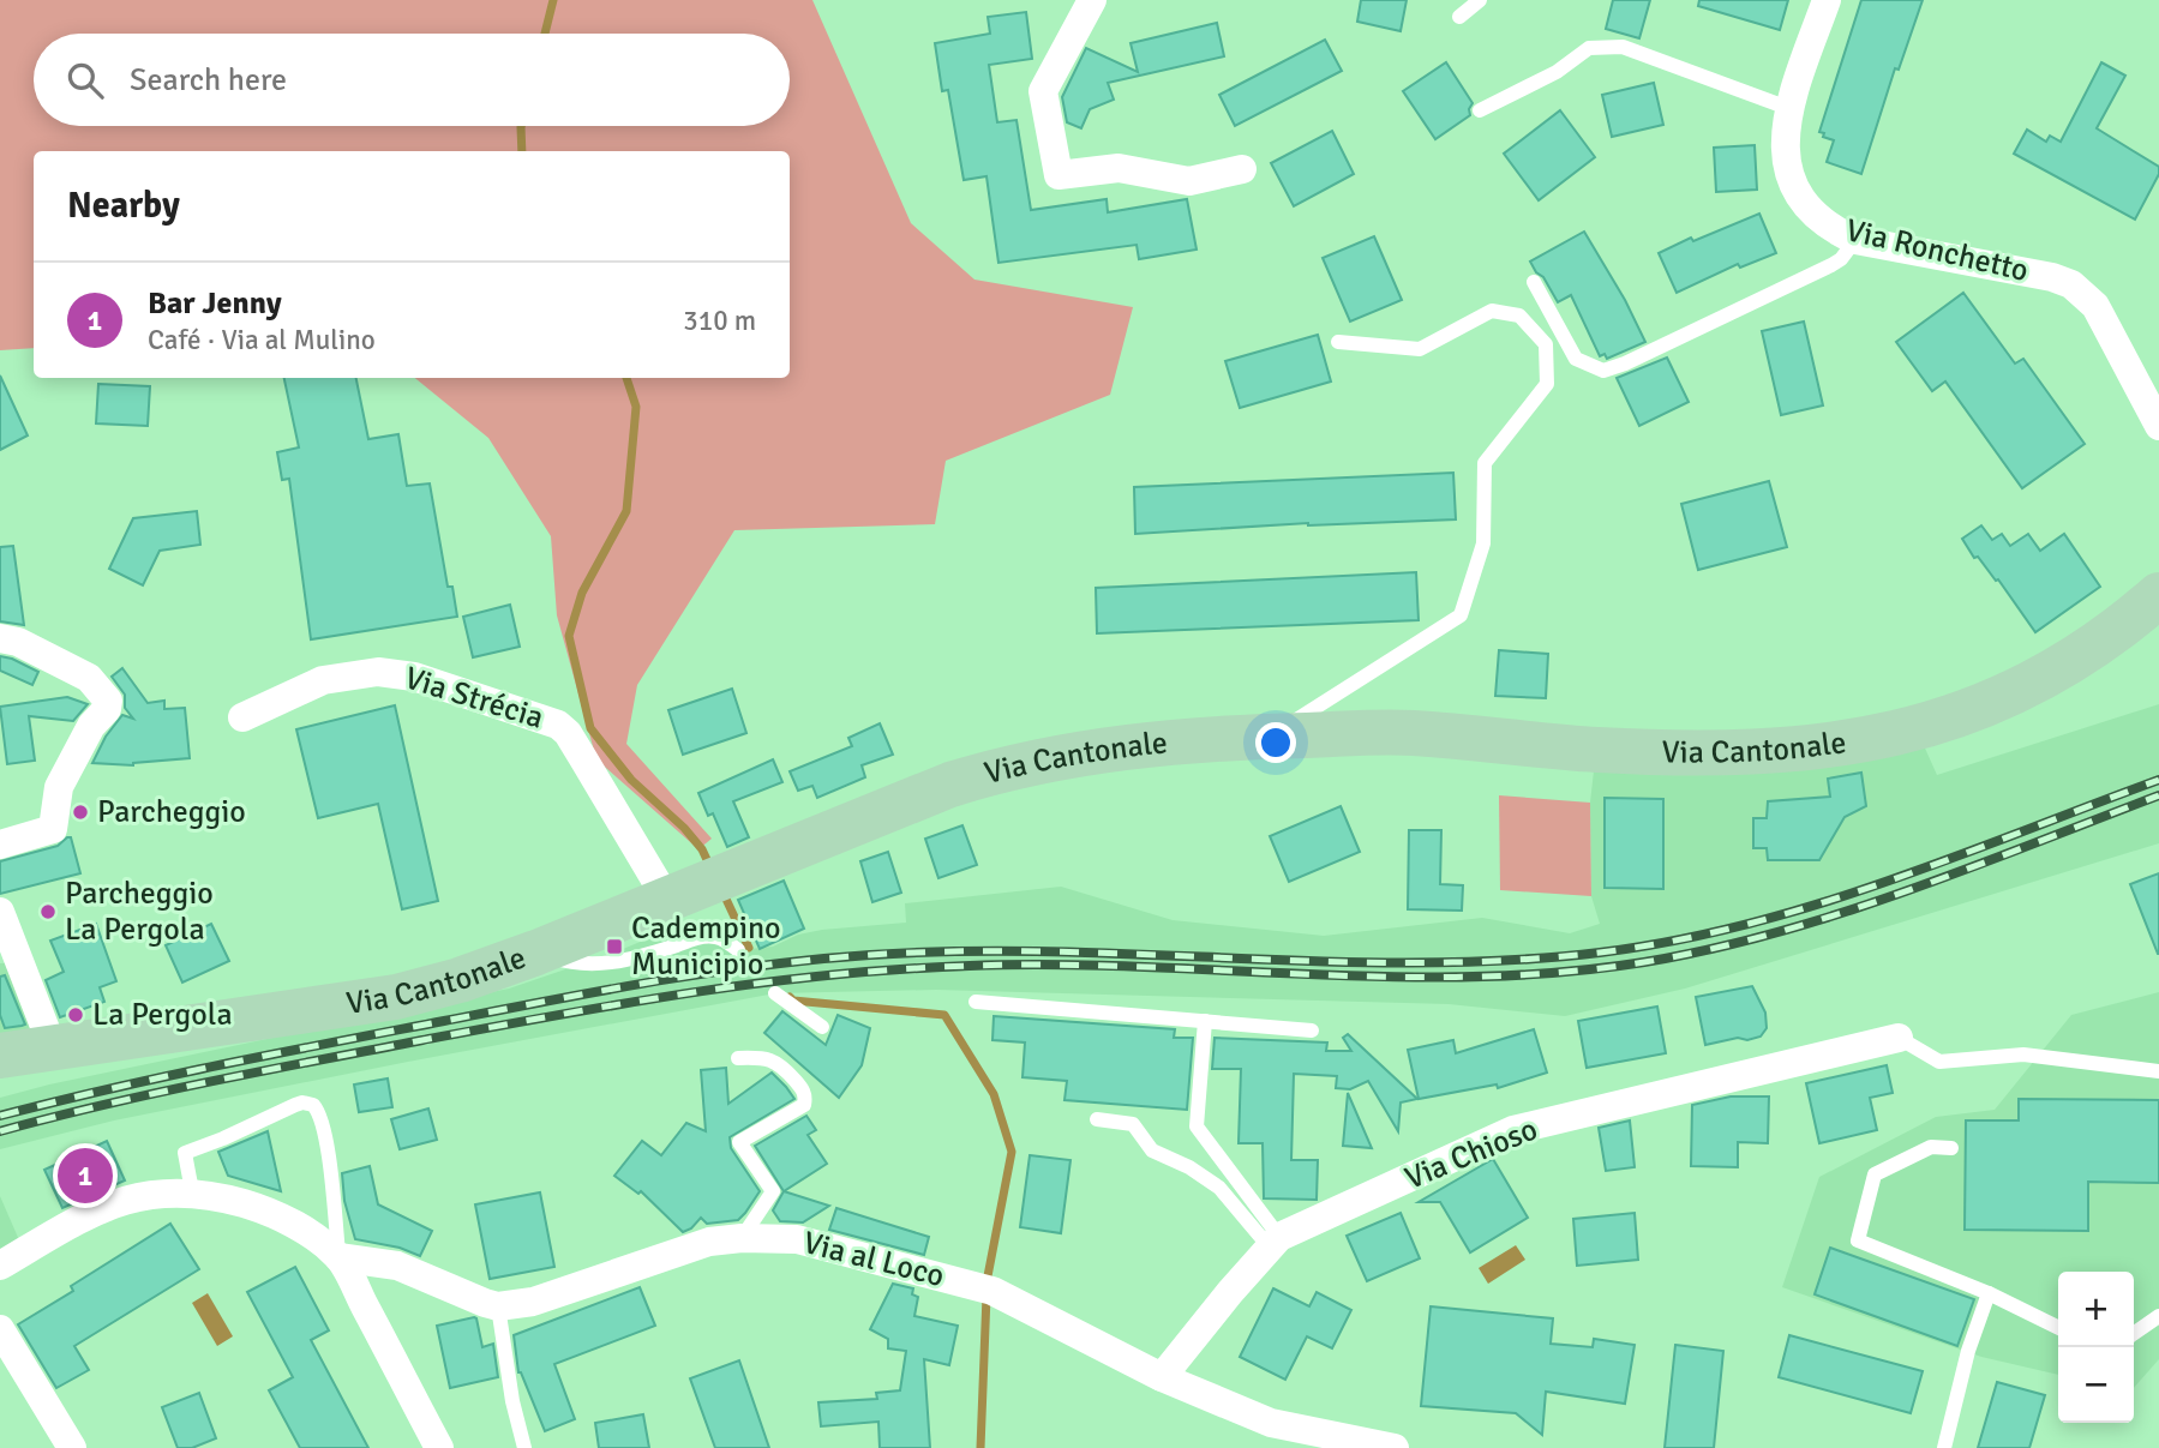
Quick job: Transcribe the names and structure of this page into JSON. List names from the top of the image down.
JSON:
{
  "streets": {
    "main road": ["Via Cantonale"],
    "street": [
      "Via Ronchetto",
      "Via Strécia",
      "Via Chioso",
      "Via al Loco"
    ]
  },
  "crossings": [
    ["Via Strécia", "Via Cantonale"],
    ["Via Chioso", "Via al Loco"]
  ],
  "places": {
    "other": ["Parcheggio", "Parcheggio La Pergola", "La Pergola"],
    "transit": ["Cadempino Municipio"]
  },
  "page": {
    "search": "Search here",
    "heading": "Nearby",
    "list": [
      {
        "mark": "1",
        "name": "Bar Jenny",
        "note": "Café · Via al Mulino",
        "value": "310 m"
      }
    ],
    "pins": "1",
    "map_buttons": ["+", "−"]
  }
}
